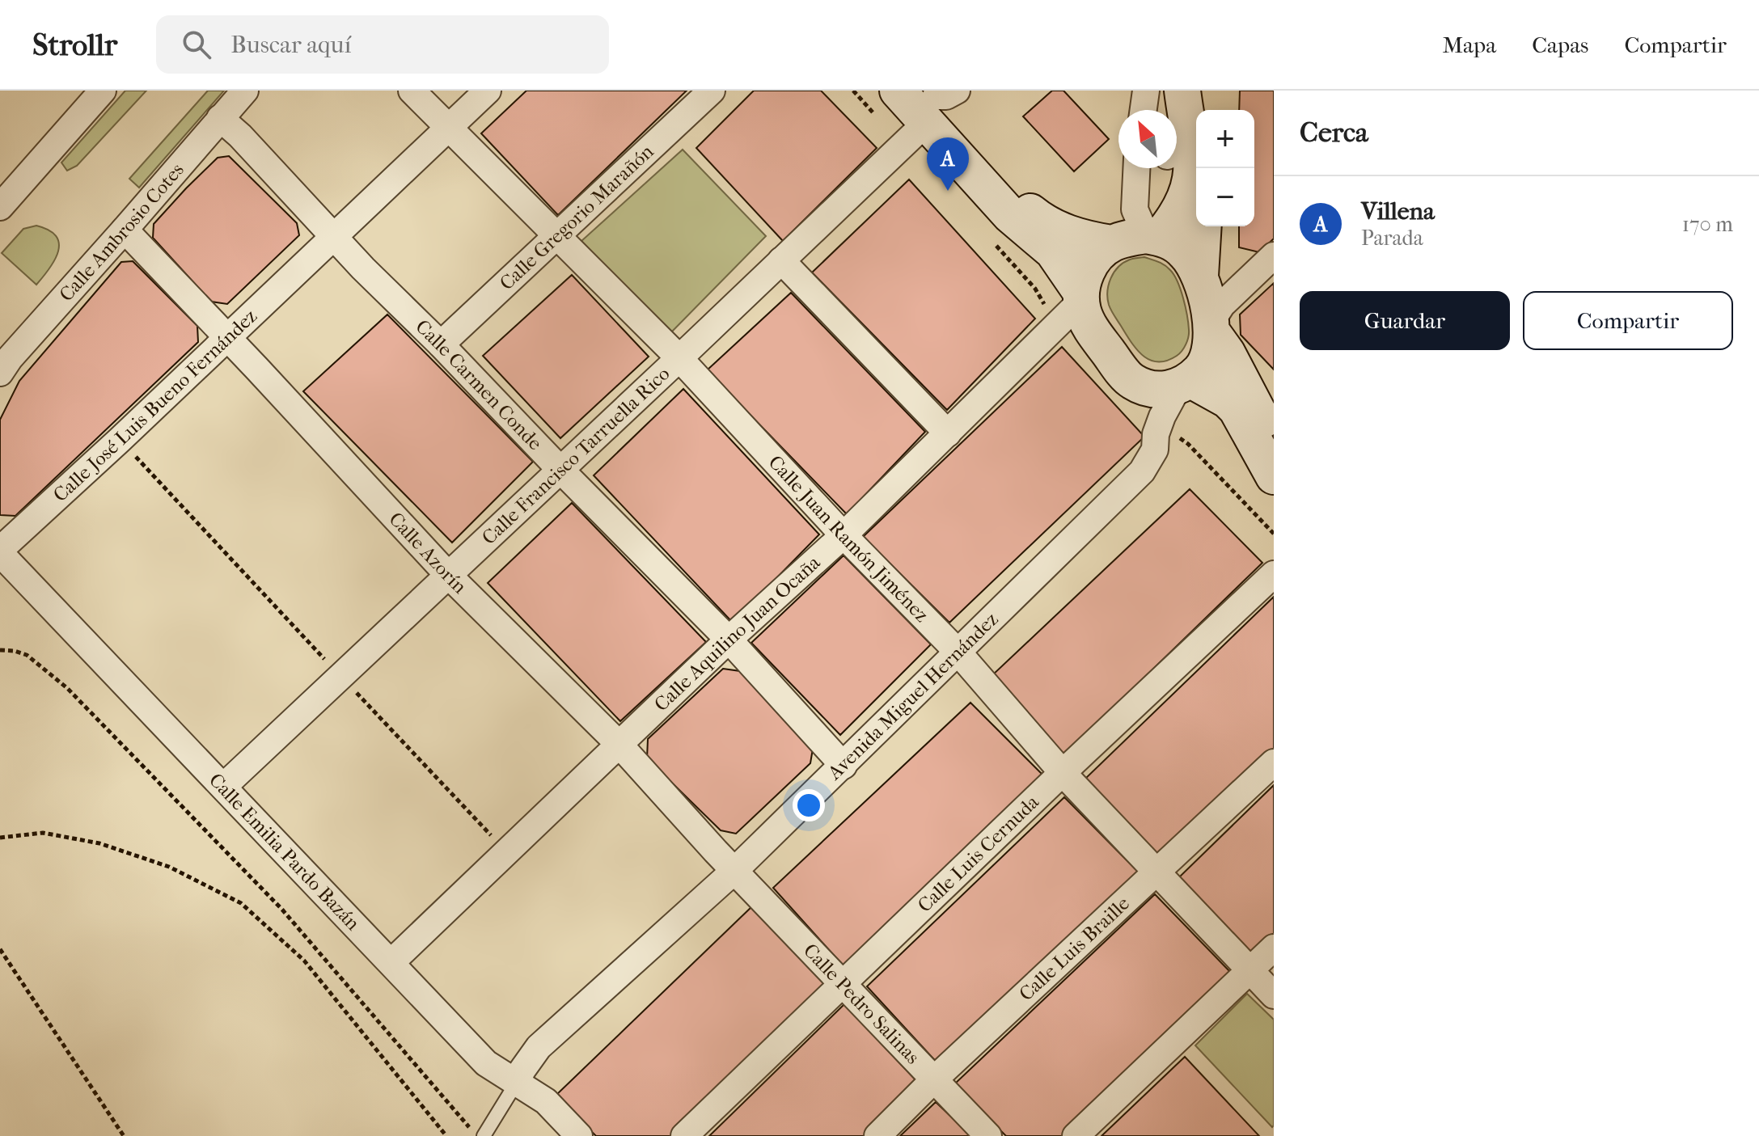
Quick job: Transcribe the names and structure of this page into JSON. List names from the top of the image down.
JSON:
{
  "streets": {
    "street": [
      "Calle Gregorio Marañón",
      "Calle Ambrosio Cotes",
      "Calle Carmen Conde",
      "Calle José Luis Bueno Fernández",
      "Calle Francisco Tarruella Rico",
      "Calle Juan Ramón Jiménez",
      "Calle Azorín",
      "Calle Aquilino Juan Ocaña",
      "Avenida Miguel Hernández",
      "Calle Emilia Pardo Bazán",
      "Calle Luis Cernuda",
      "Calle Luis Braille",
      "Calle Pedro Salinas"
    ]
  },
  "crossings": [
    ["Calle Gregorio Marañón", "Calle Carmen Conde"],
    ["Calle Gregorio Marañón", "Calle Juan Ramón Jiménez"],
    ["Calle Ambrosio Cotes", "Calle Carmen Conde"],
    ["Calle Ambrosio Cotes", "Calle Azorín"],
    ["Calle Carmen Conde", "Calle José Luis Bueno Fernández"],
    ["Calle Carmen Conde", "Calle Francisco Tarruella Rico"],
    ["Calle Carmen Conde", "Calle Aquilino Juan Ocaña"],
    ["Calle Carmen Conde", "Avenida Miguel Hernández"],
    ["Calle José Luis Bueno Fernández", "Calle Juan Ramón Jiménez"],
    ["Calle José Luis Bueno Fernández", "Calle Azorín"],
    ["Calle José Luis Bueno Fernández", "Calle Emilia Pardo Bazán"],
    ["Calle Francisco Tarruella Rico", "Calle Juan Ramón Jiménez"],
    ["Calle Francisco Tarruella Rico", "Calle Azorín"],
    ["Calle Francisco Tarruella Rico", "Calle Emilia Pardo Bazán"],
    ["Calle Juan Ramón Jiménez", "Calle Aquilino Juan Ocaña"],
    ["Calle Juan Ramón Jiménez", "Avenida Miguel Hernández"],
    ["Calle Juan Ramón Jiménez", "Calle Luis Cernuda"],
    ["Calle Juan Ramón Jiménez", "Calle Luis Braille"],
    ["Calle Azorín", "Calle Aquilino Juan Ocaña"],
    ["Calle Azorín", "Avenida Miguel Hernández"],
    ["Calle Azorín", "Calle Pedro Salinas"],
    ["Calle Aquilino Juan Ocaña", "Avenida Miguel Hernández"],
    ["Calle Aquilino Juan Ocaña", "Calle Emilia Pardo Bazán"],
    ["Avenida Miguel Hernández", "Calle Emilia Pardo Bazán"],
    ["Avenida Miguel Hernández", "Calle Pedro Salinas"],
    ["Calle Luis Cernuda", "Calle Pedro Salinas"],
    ["Calle Luis Braille", "Calle Pedro Salinas"]
  ],
  "north": "top left",
  "page": {
    "header": "Strollr",
    "search": "Buscar aquí",
    "nav": ["Mapa", "Capas", "Compartir"],
    "heading": "Cerca",
    "map_buttons": ["+", "−"],
    "pins": "A",
    "list": [
      {
        "mark": "A",
        "name": "Villena",
        "note": "Parada",
        "value": "170 m"
      }
    ],
    "buttons": ["Guardar", "Compartir"]
  }
}
